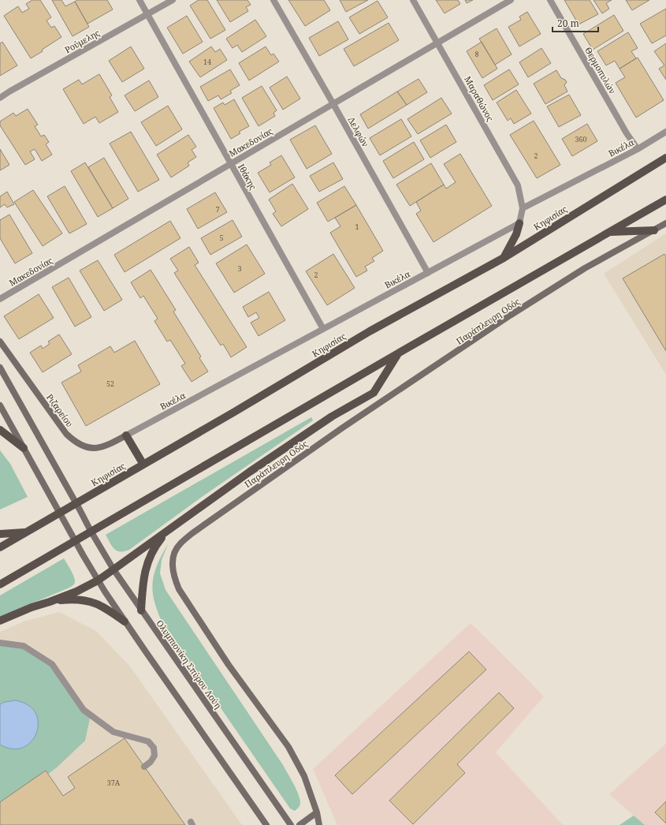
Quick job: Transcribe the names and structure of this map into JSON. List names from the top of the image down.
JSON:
{
  "streets": {
    "main road": ["Κηφισίας"],
    "street": [
      "Ρούμελης",
      "Θερμοπυλών",
      "Μαραθώνος",
      "Δελφών",
      "Μακεδονίας",
      "Βικέλα",
      "Ιθάκης",
      "Παράπλευρη Οδός",
      "Ριζαρείου",
      "Ολυμπιονίκη Σπύρου Λούη"
    ]
  },
  "crossings": [
    ["Ρούμελης", "Ιθάκης"],
    ["Θερμοπυλών", "Βικέλα"],
    ["Μαραθώνος", "Μακεδονίας"],
    ["Μαραθώνος", "Βικέλα"],
    ["Δελφών", "Μακεδονίας"],
    ["Δελφών", "Βικέλα"],
    ["Μακεδονίας", "Ιθάκης"],
    ["Βικέλα", "Ιθάκης"],
    ["Βικέλα", "Ριζαρείου"]
  ],
  "house_numbers": [
    "8",
    "14",
    "360",
    "2",
    "7",
    "1",
    "5",
    "3",
    "2",
    "52",
    "37A"
  ],
  "scale_bar": "20 m"
}
